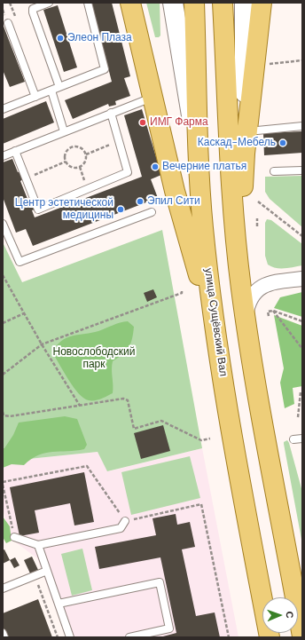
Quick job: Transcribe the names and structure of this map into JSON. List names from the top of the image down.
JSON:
{
  "streets": {
    "main road": ["улица Сущёвский Вал"]
  },
  "parks": ["Новослободский парк"],
  "places": [
    "Элеон Плаза",
    "ИМГ Фарма",
    "Каскад-Мебель",
    "Вечерние платья",
    "Эпил Сити",
    "Центр эстетической медицины"
  ],
  "north": "right"
}
